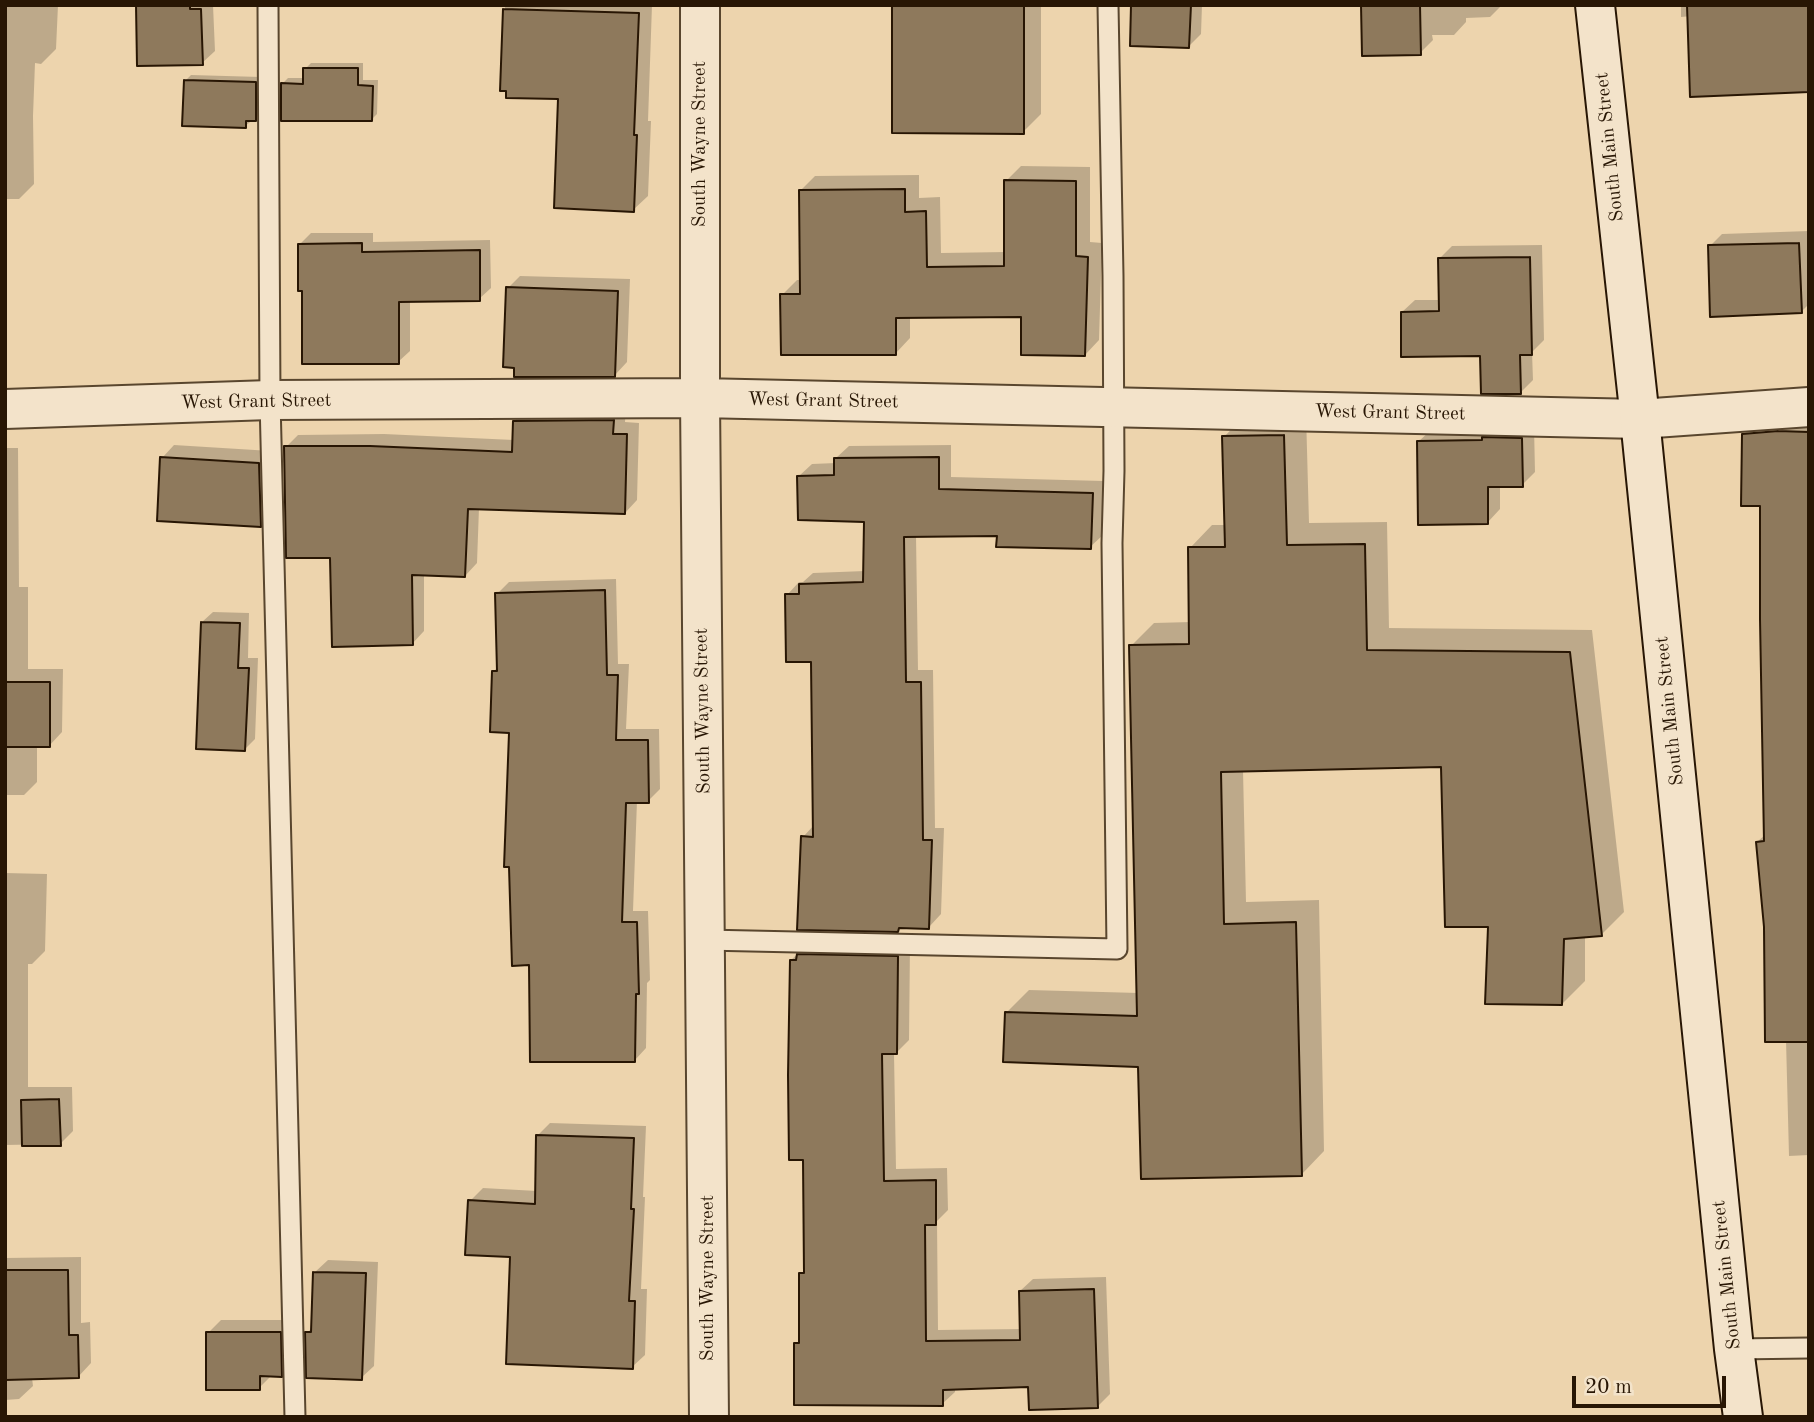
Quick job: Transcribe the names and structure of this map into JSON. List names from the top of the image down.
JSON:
{
  "streets": {
    "street": ["South Wayne Street", "South Main Street", "West Grant Street"]
  },
  "crossings": [
    ["South Wayne Street", "West Grant Street"],
    ["South Main Street", "West Grant Street"]
  ],
  "scale_bar": "20 m"
}
